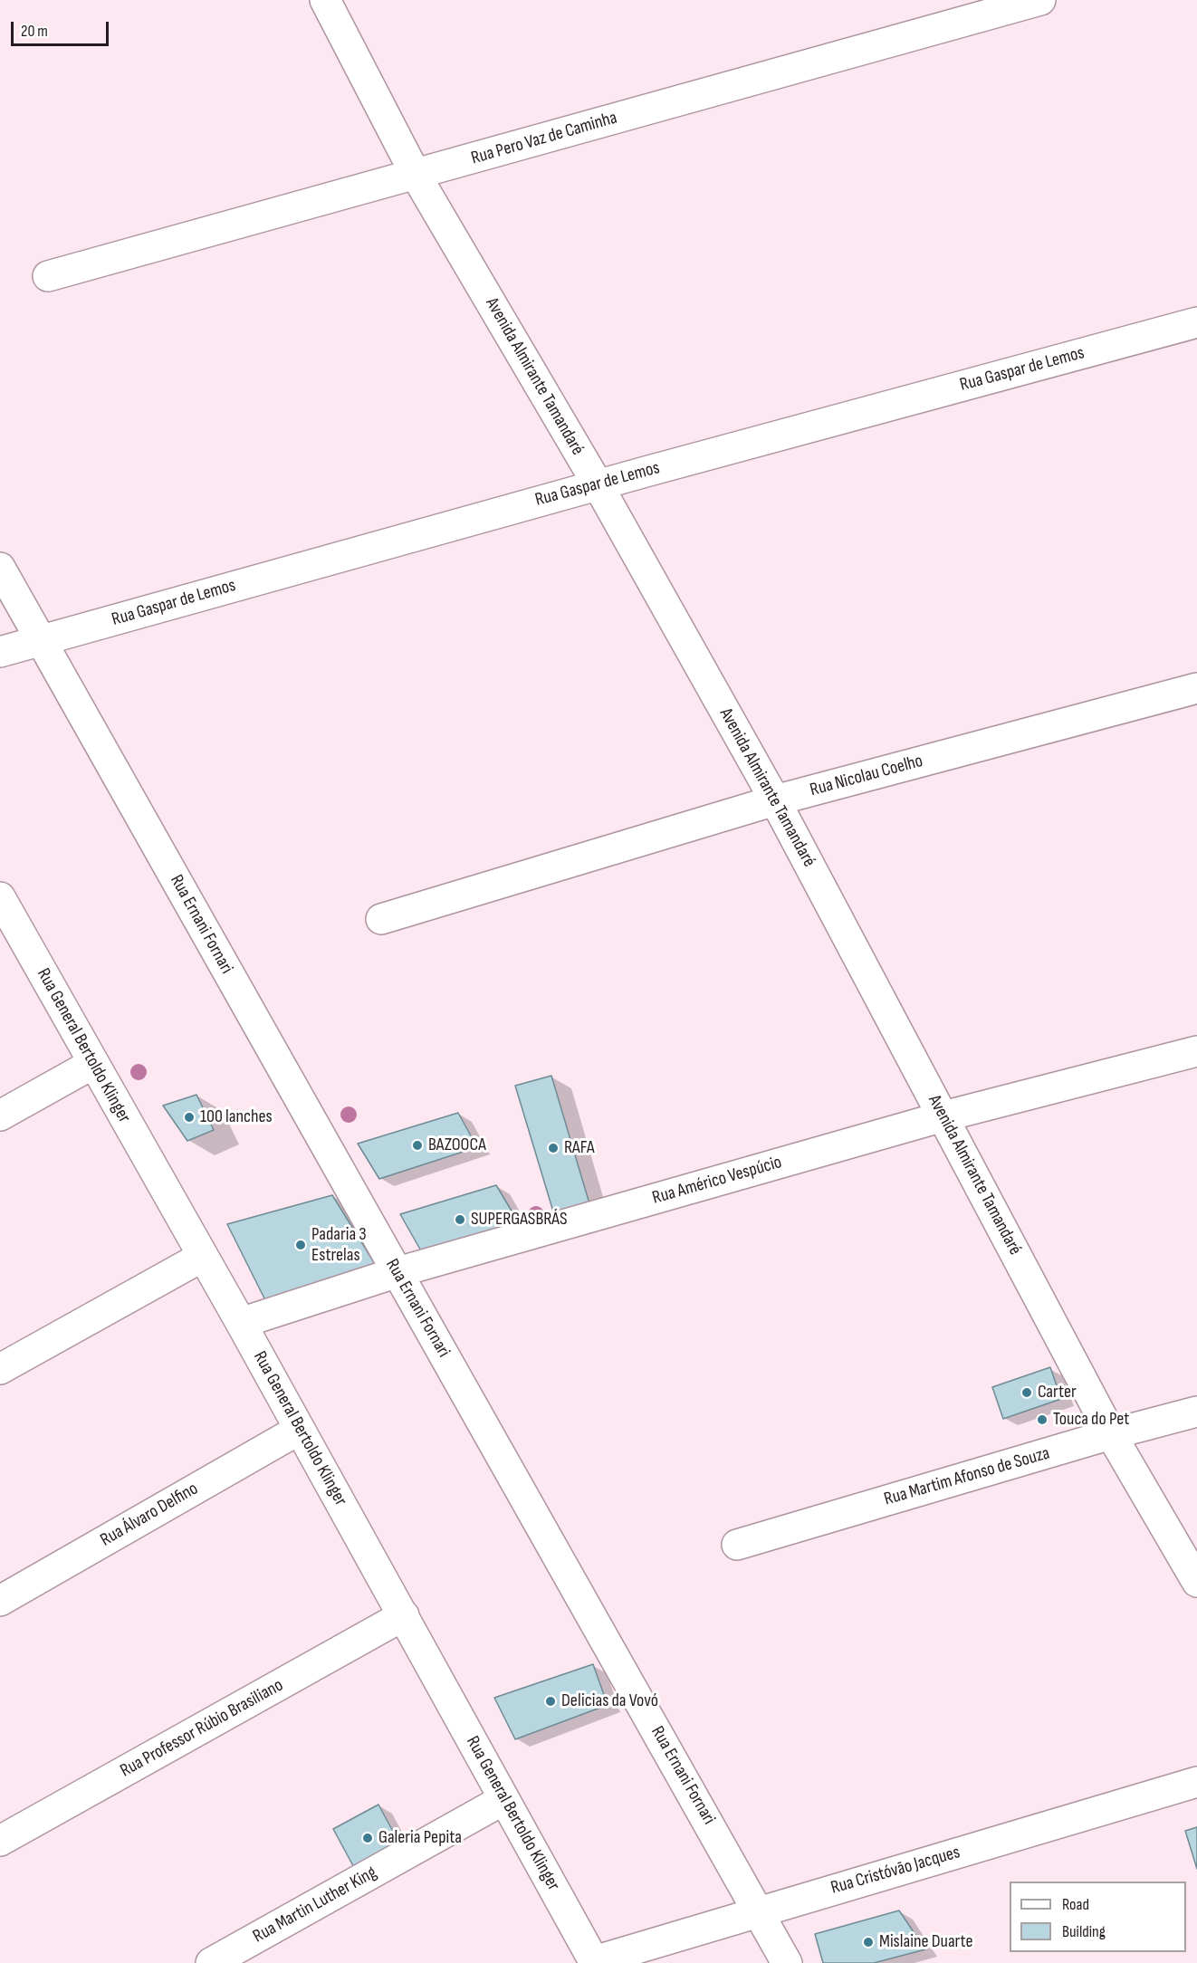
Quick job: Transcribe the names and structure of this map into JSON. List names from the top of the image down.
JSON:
{
  "streets": {
    "street": [
      "Rua Pero Vaz de Caminha",
      "Rua Gaspar de Lemos",
      "Avenida Almirante Tamandaré",
      "Rua Nicolau Coelho",
      "Rua Ernani Fornari",
      "Rua General Bertoldo Klinger",
      "Rua Américo Vespúcio",
      "Rua Martim Afonso de Souza",
      "Rua Álvaro Delfino",
      "Rua Professor Rúbio Brasiliano",
      "Rua Cristóvão Jacques",
      "Rua Martin Luther King"
    ]
  },
  "crossings": [
    ["Rua Pero Vaz de Caminha", "Avenida Almirante Tamandaré"],
    ["Rua Gaspar de Lemos", "Avenida Almirante Tamandaré"],
    ["Rua Gaspar de Lemos", "Rua Ernani Fornari"],
    ["Avenida Almirante Tamandaré", "Rua Nicolau Coelho"],
    ["Avenida Almirante Tamandaré", "Rua Américo Vespúcio"],
    ["Avenida Almirante Tamandaré", "Rua Martim Afonso de Souza"],
    ["Rua Ernani Fornari", "Rua Américo Vespúcio"],
    ["Rua Ernani Fornari", "Rua Cristóvão Jacques"],
    ["Rua General Bertoldo Klinger", "Rua Américo Vespúcio"],
    ["Rua General Bertoldo Klinger", "Rua Álvaro Delfino"],
    ["Rua General Bertoldo Klinger", "Rua Professor Rúbio Brasiliano"],
    ["Rua General Bertoldo Klinger", "Rua Cristóvão Jacques"],
    ["Rua General Bertoldo Klinger", "Rua Martin Luther King"]
  ],
  "places": [
    "100 lanches",
    "BAZOOCA",
    "RAFA",
    "SUPERGASBRÁS",
    "Padaria 3 Estrelas",
    "Carter",
    "Touca do Pet",
    "Delicias da Vovó",
    "Galeria Pepita",
    "Mislaine Duarte"
  ],
  "legend": ["Road", "Building"],
  "scale_bar": "20 m"
}
